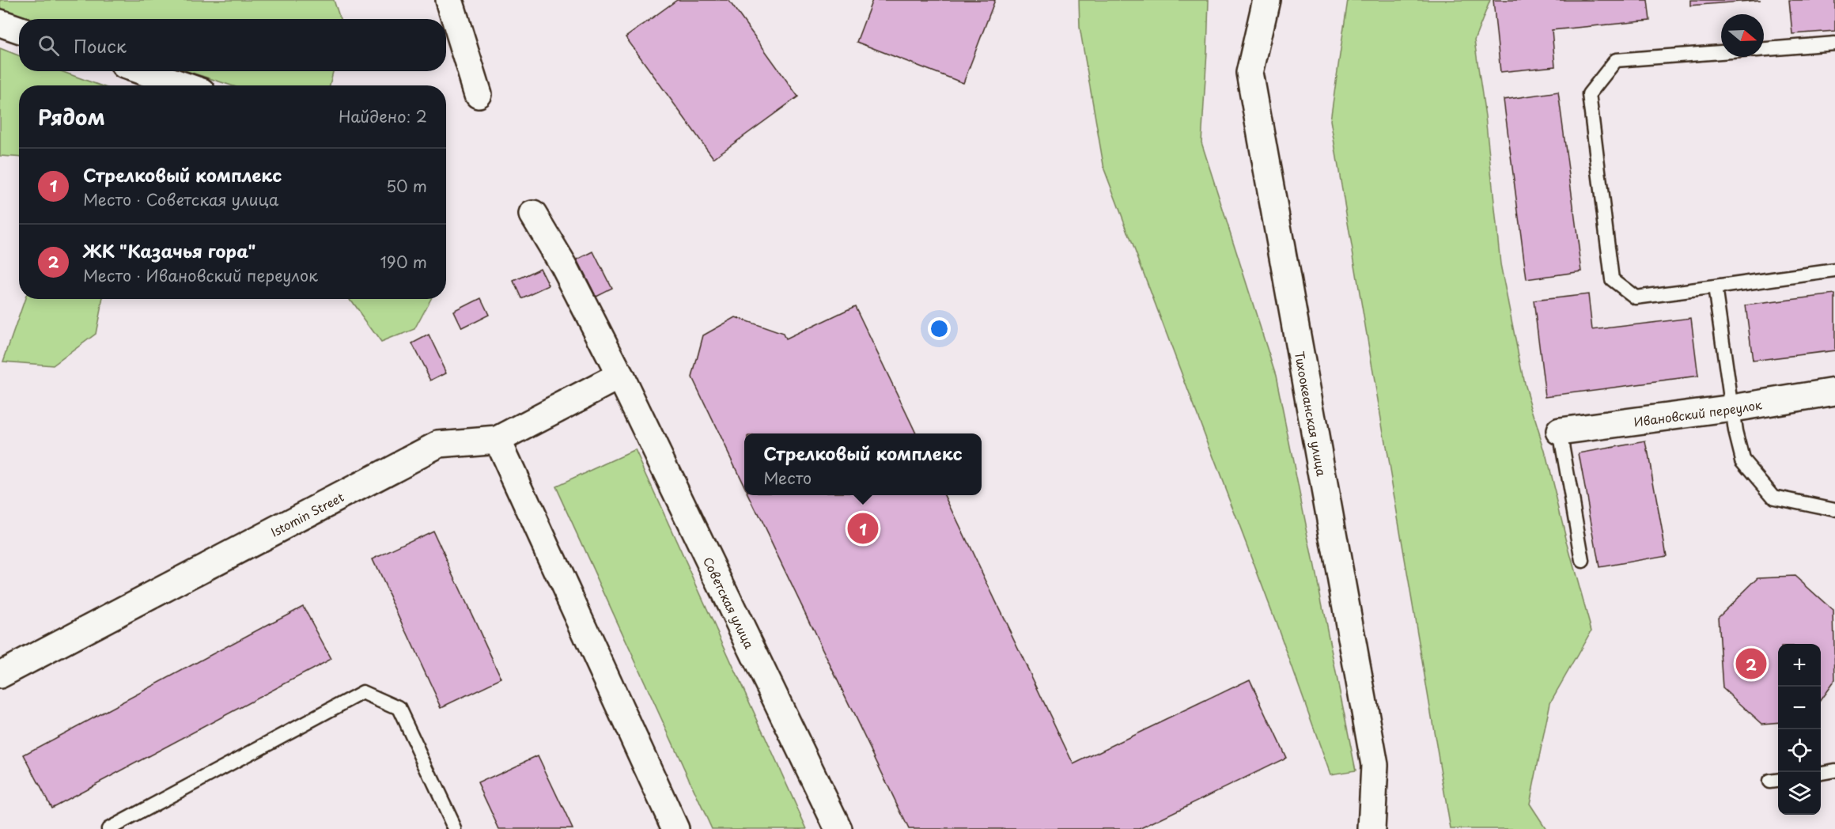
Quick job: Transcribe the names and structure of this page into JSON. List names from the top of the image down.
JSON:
{
  "streets": {
    "street": [
      "Ивановский переулок",
      "Тихоокеанская улица",
      "Istomin Street",
      "Советская улица"
    ]
  },
  "crossings": [
    ["Istomin Street", "Советская улица"]
  ],
  "north": "right",
  "page": {
    "search": "Поиск",
    "heading": ["Рядом", "Найдено: 2"],
    "list": [
      {
        "mark": "1",
        "name": "Стрелковый комплекс",
        "note": "Место · Советская улица",
        "value": "50 m"
      },
      {
        "mark": "2",
        "name": "ЖК \"Казачья гора\"",
        "note": "Место · Ивановский переулок",
        "value": "190 m"
      }
    ],
    "popup": ["Стрелковый комплекс", "Место"],
    "pins": ["1", "2"],
    "map_buttons": ["+", "−"]
  }
}
